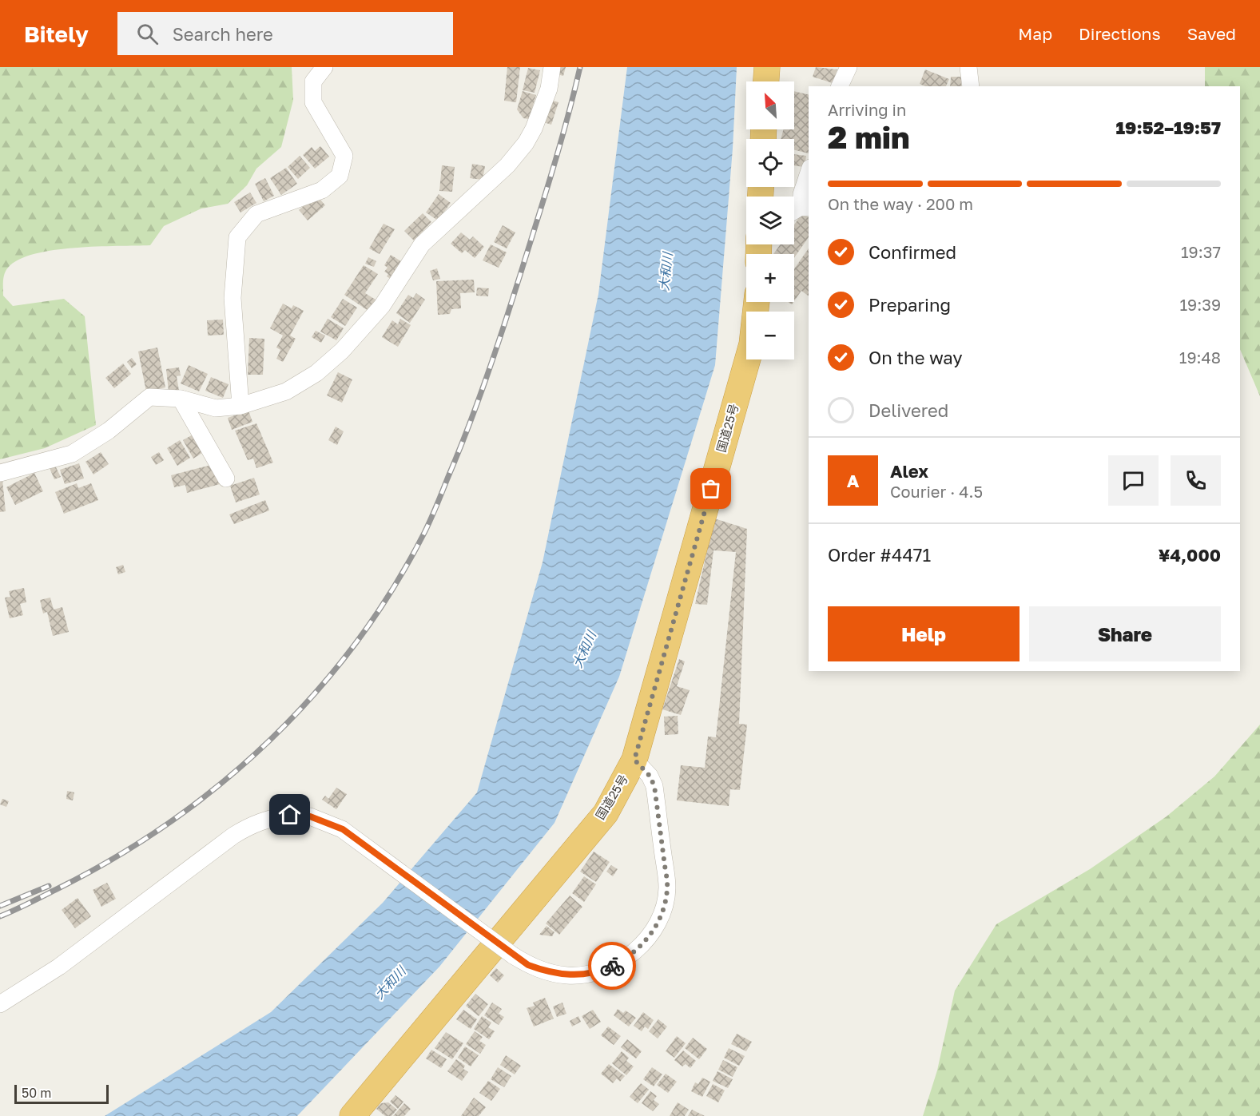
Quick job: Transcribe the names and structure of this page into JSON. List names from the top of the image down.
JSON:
{
  "streets": {
    "highway": ["国道25号"]
  },
  "water": ["大和川"],
  "scale_bar": "50 m",
  "north": "top left",
  "page": {
    "header": "Bitely",
    "search": "Search here",
    "nav": ["Map", "Directions", "Saved"],
    "map_buttons": ["+", "−"],
    "heading": ["2 min", "Arriving in", "19:52–19:57"],
    "panel": [
      "Alex",
      "Courier · 4.5",
      "Order #4471",
      "¥4,000"
    ],
    "bar": "On the way · 200 m",
    "list": [
      ["Confirmed", "19:37"],
      ["Preparing", "19:39"],
      ["On the way", "19:48"],
      "Delivered"
    ],
    "round": "A",
    "buttons": ["Help", "Share"],
    "scale": "50 m"
  }
}
